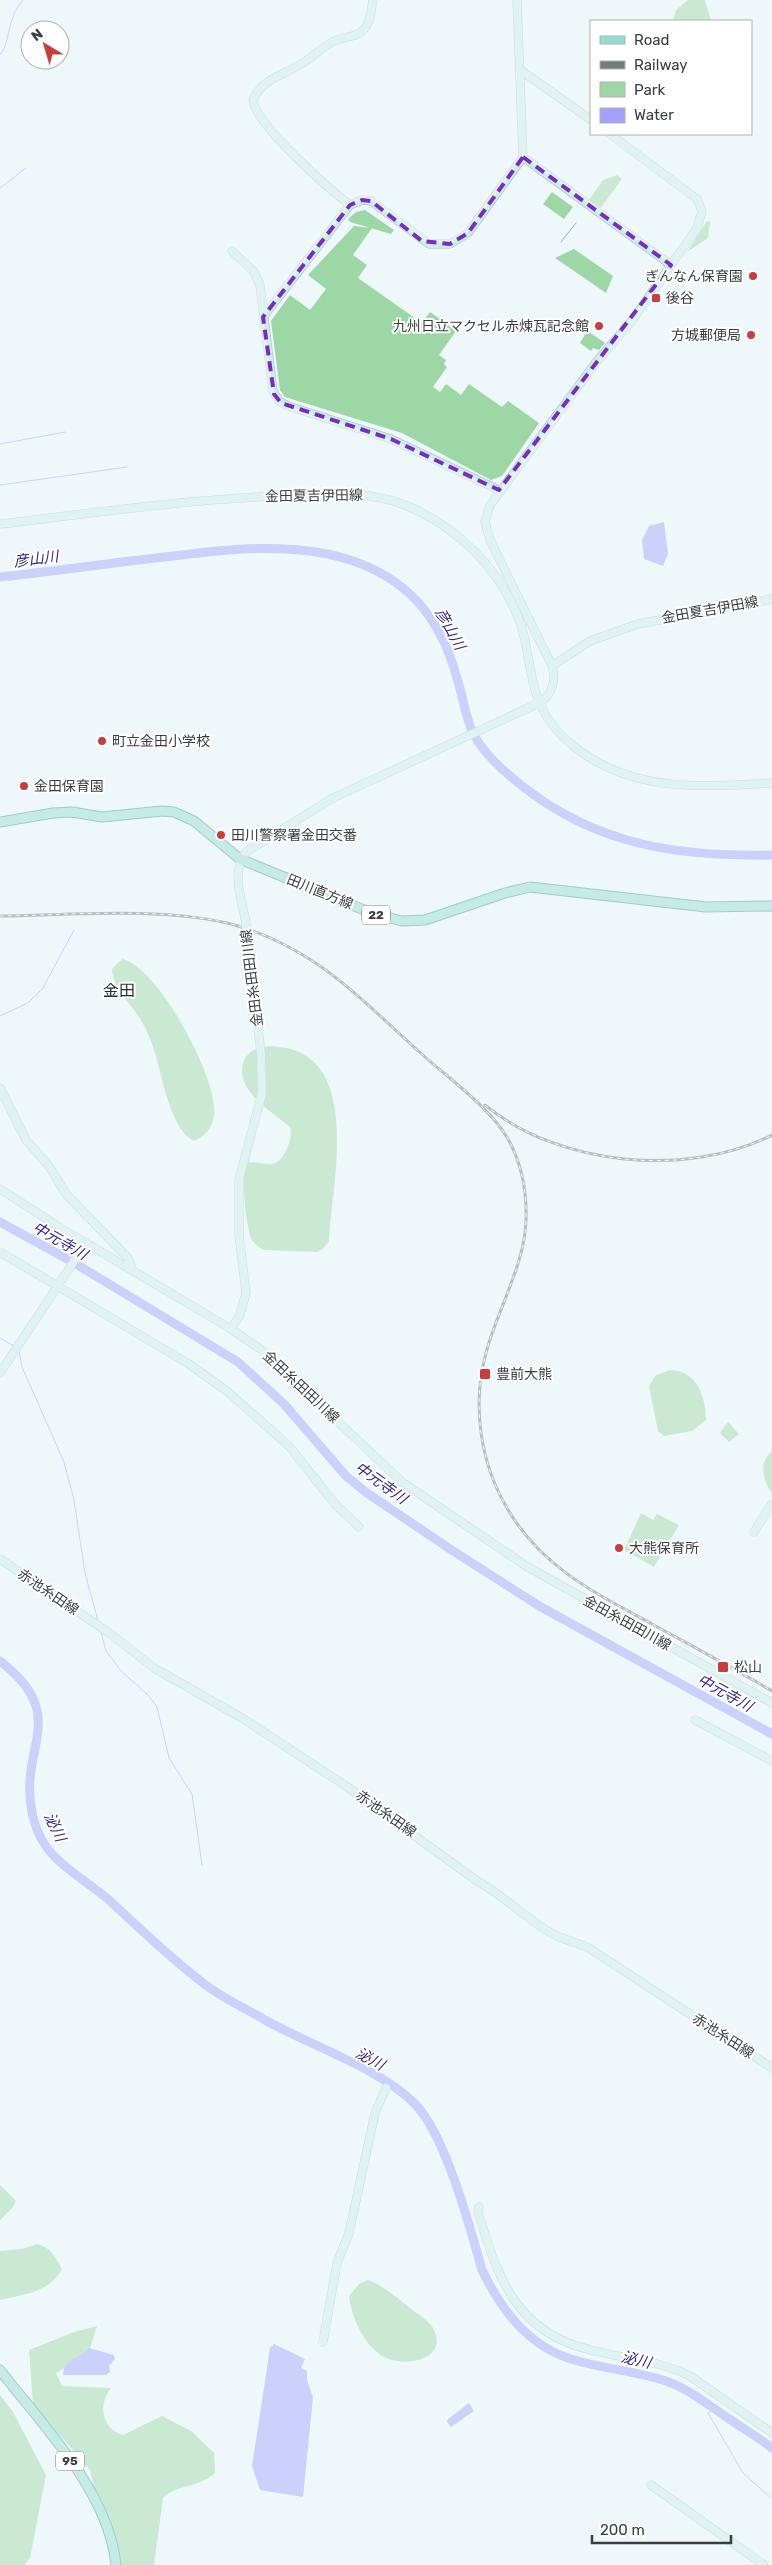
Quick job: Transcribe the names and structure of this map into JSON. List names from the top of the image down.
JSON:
{
  "streets": {
    "main road": ["田川直方線", "22", "95"],
    "street": ["金田夏吉伊田線", "金田糸田田川線", "赤池糸田線"]
  },
  "crossings": [
    ["田川直方線", "金田糸田田川線"]
  ],
  "districts": ["金田"],
  "water": ["彦山川", "中元寺川", "泌川"],
  "places": {
    "other": [
      "ぎんなん保育園",
      "九州日立マクセル赤煉瓦記念館",
      "方城郵便局",
      "町立金田小学校",
      "金田保育園",
      "田川警察署金田交番",
      "大熊保育所"
    ],
    "transit": ["後谷", "豊前大熊", "松山"]
  },
  "legend": [
    "Road",
    "Railway",
    "Park",
    "Water"
  ],
  "scale_bar": "200 m",
  "north": "top left"
}
